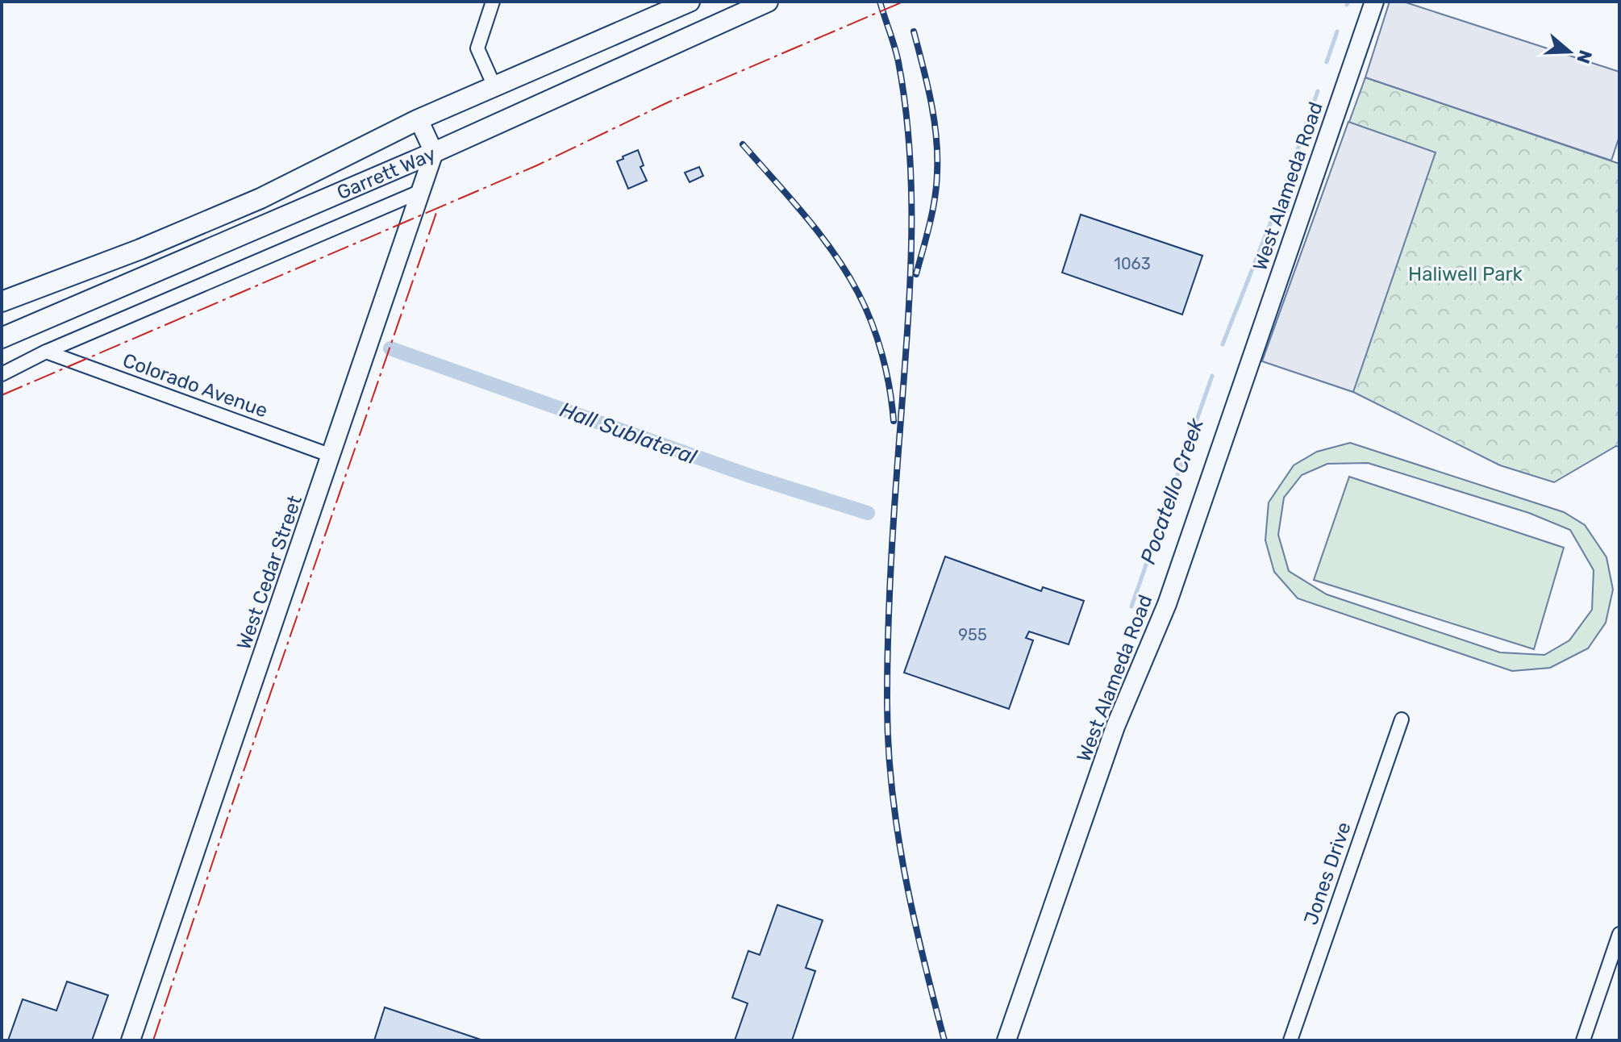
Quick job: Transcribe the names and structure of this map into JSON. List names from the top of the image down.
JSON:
{
  "streets": {
    "main road": ["Garrett Way", "West Alameda Road", "West Cedar Street"],
    "street": ["Colorado Avenue", "Jones Drive"]
  },
  "crossings": [
    ["Garrett Way", "West Cedar Street"],
    ["Colorado Avenue", "West Cedar Street"]
  ],
  "water": ["Hall Sublateral", "Pocatello Creek"],
  "parks": ["Haliwell Park"],
  "house_numbers": ["1063", "955"],
  "north": "right"
}
